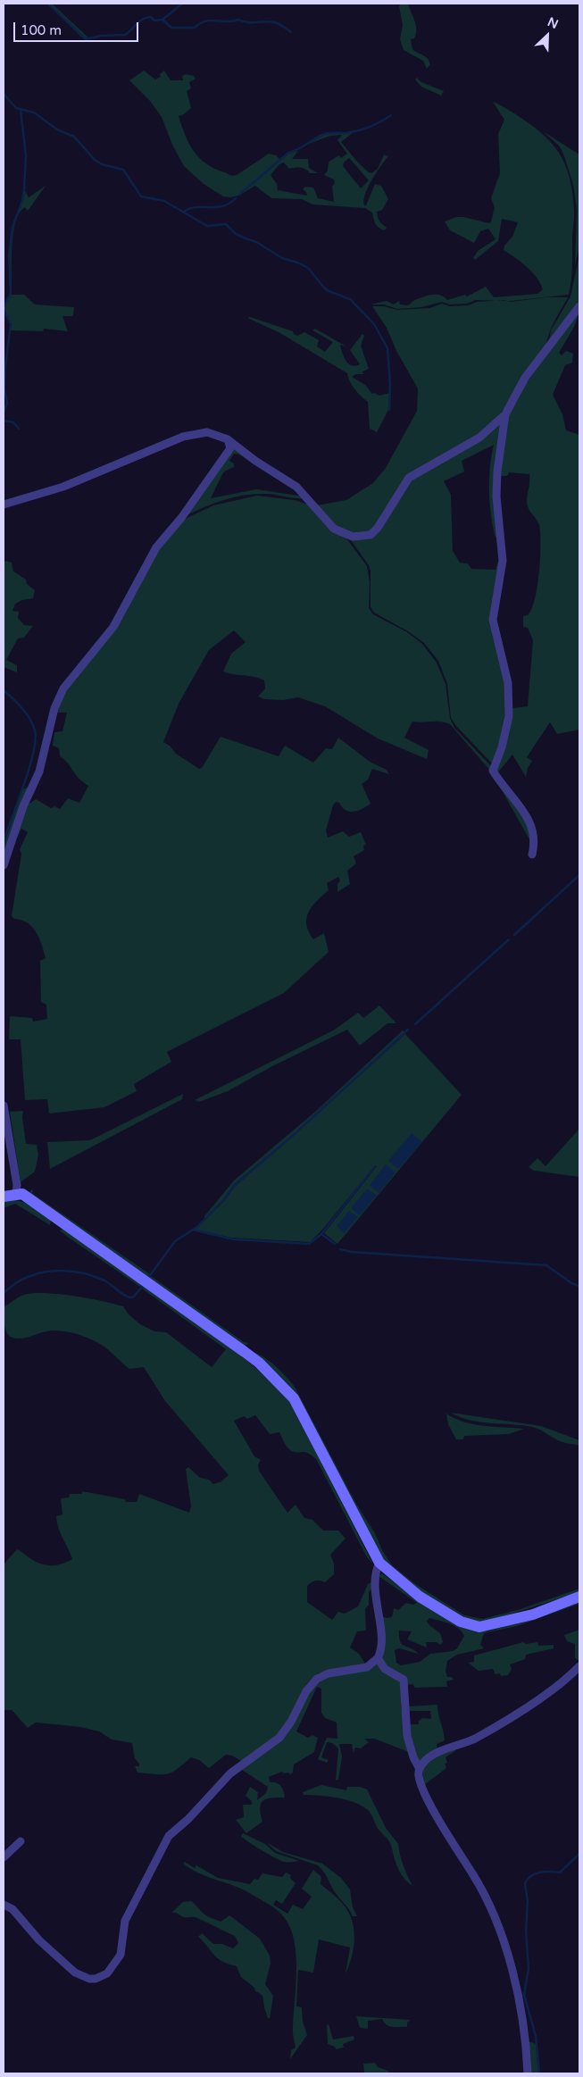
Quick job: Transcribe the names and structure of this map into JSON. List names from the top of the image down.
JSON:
{
  "scale_bar": "100 m",
  "north": "top right"
}
